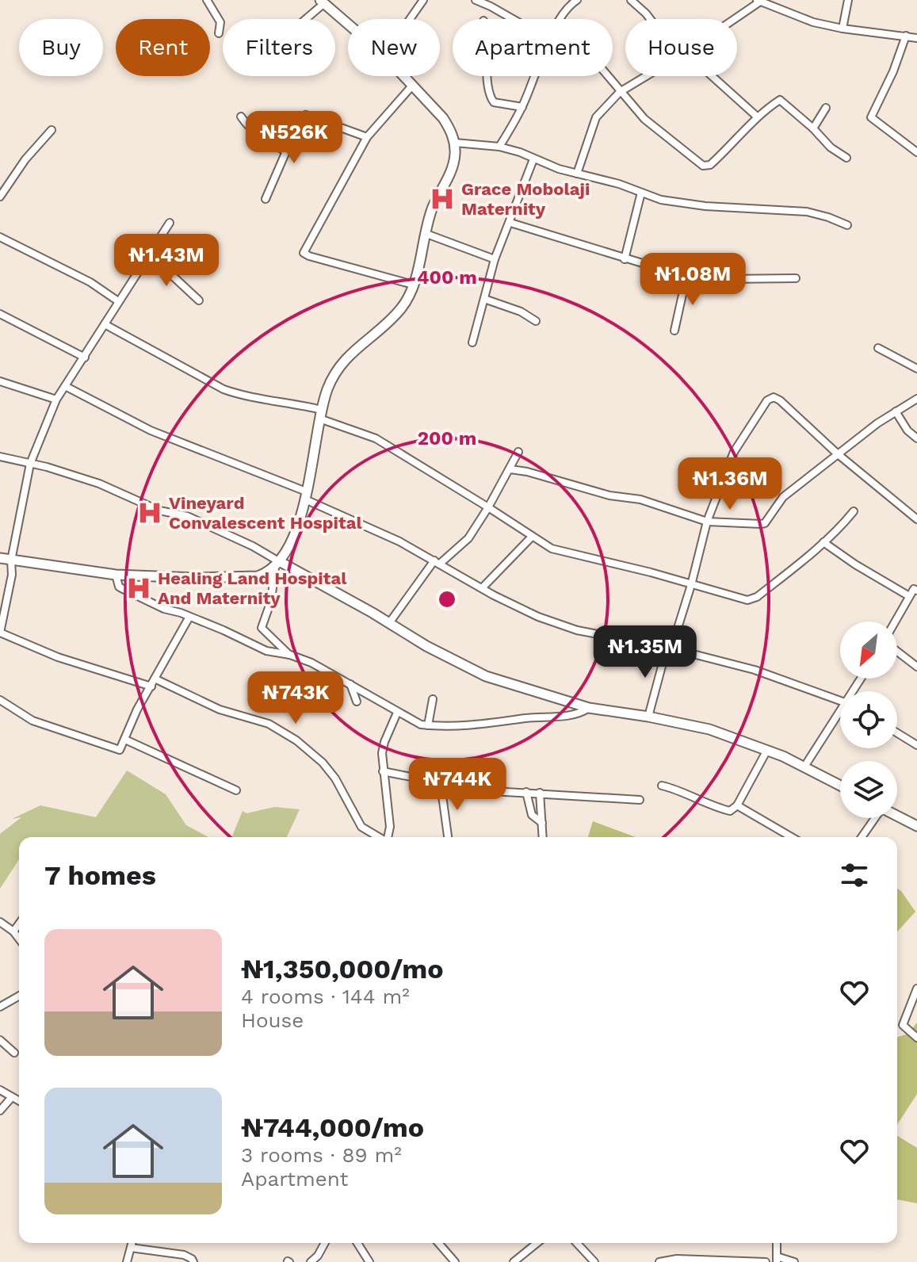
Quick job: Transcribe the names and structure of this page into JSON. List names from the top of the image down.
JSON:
{
  "places": {
    "hospital": ["Grace Mobolaji Maternity", "Vineyard Convalescent Hospital", "Healing Land Hospital And Maternity"]
  },
  "north": "bottom left",
  "page": {
    "chip": [
      "Buy",
      "Rent",
      "Filters",
      "New",
      "Apartment",
      "House"
    ],
    "price": [
      "₦526K",
      "₦1.43M",
      "₦1.08M",
      "₦1.36M",
      "₦1.35M",
      "₦743K",
      "₦744K"
    ],
    "heading": "7 homes",
    "list": [
      {
        "name": "₦1,350,000/mo",
        "note": "4 rooms · 144 m² · House"
      },
      {
        "name": "₦744,000/mo",
        "note": "3 rooms · 89 m² · Apartment"
      }
    ]
  },
  "rings": ["400 m", "200 m"]
}
